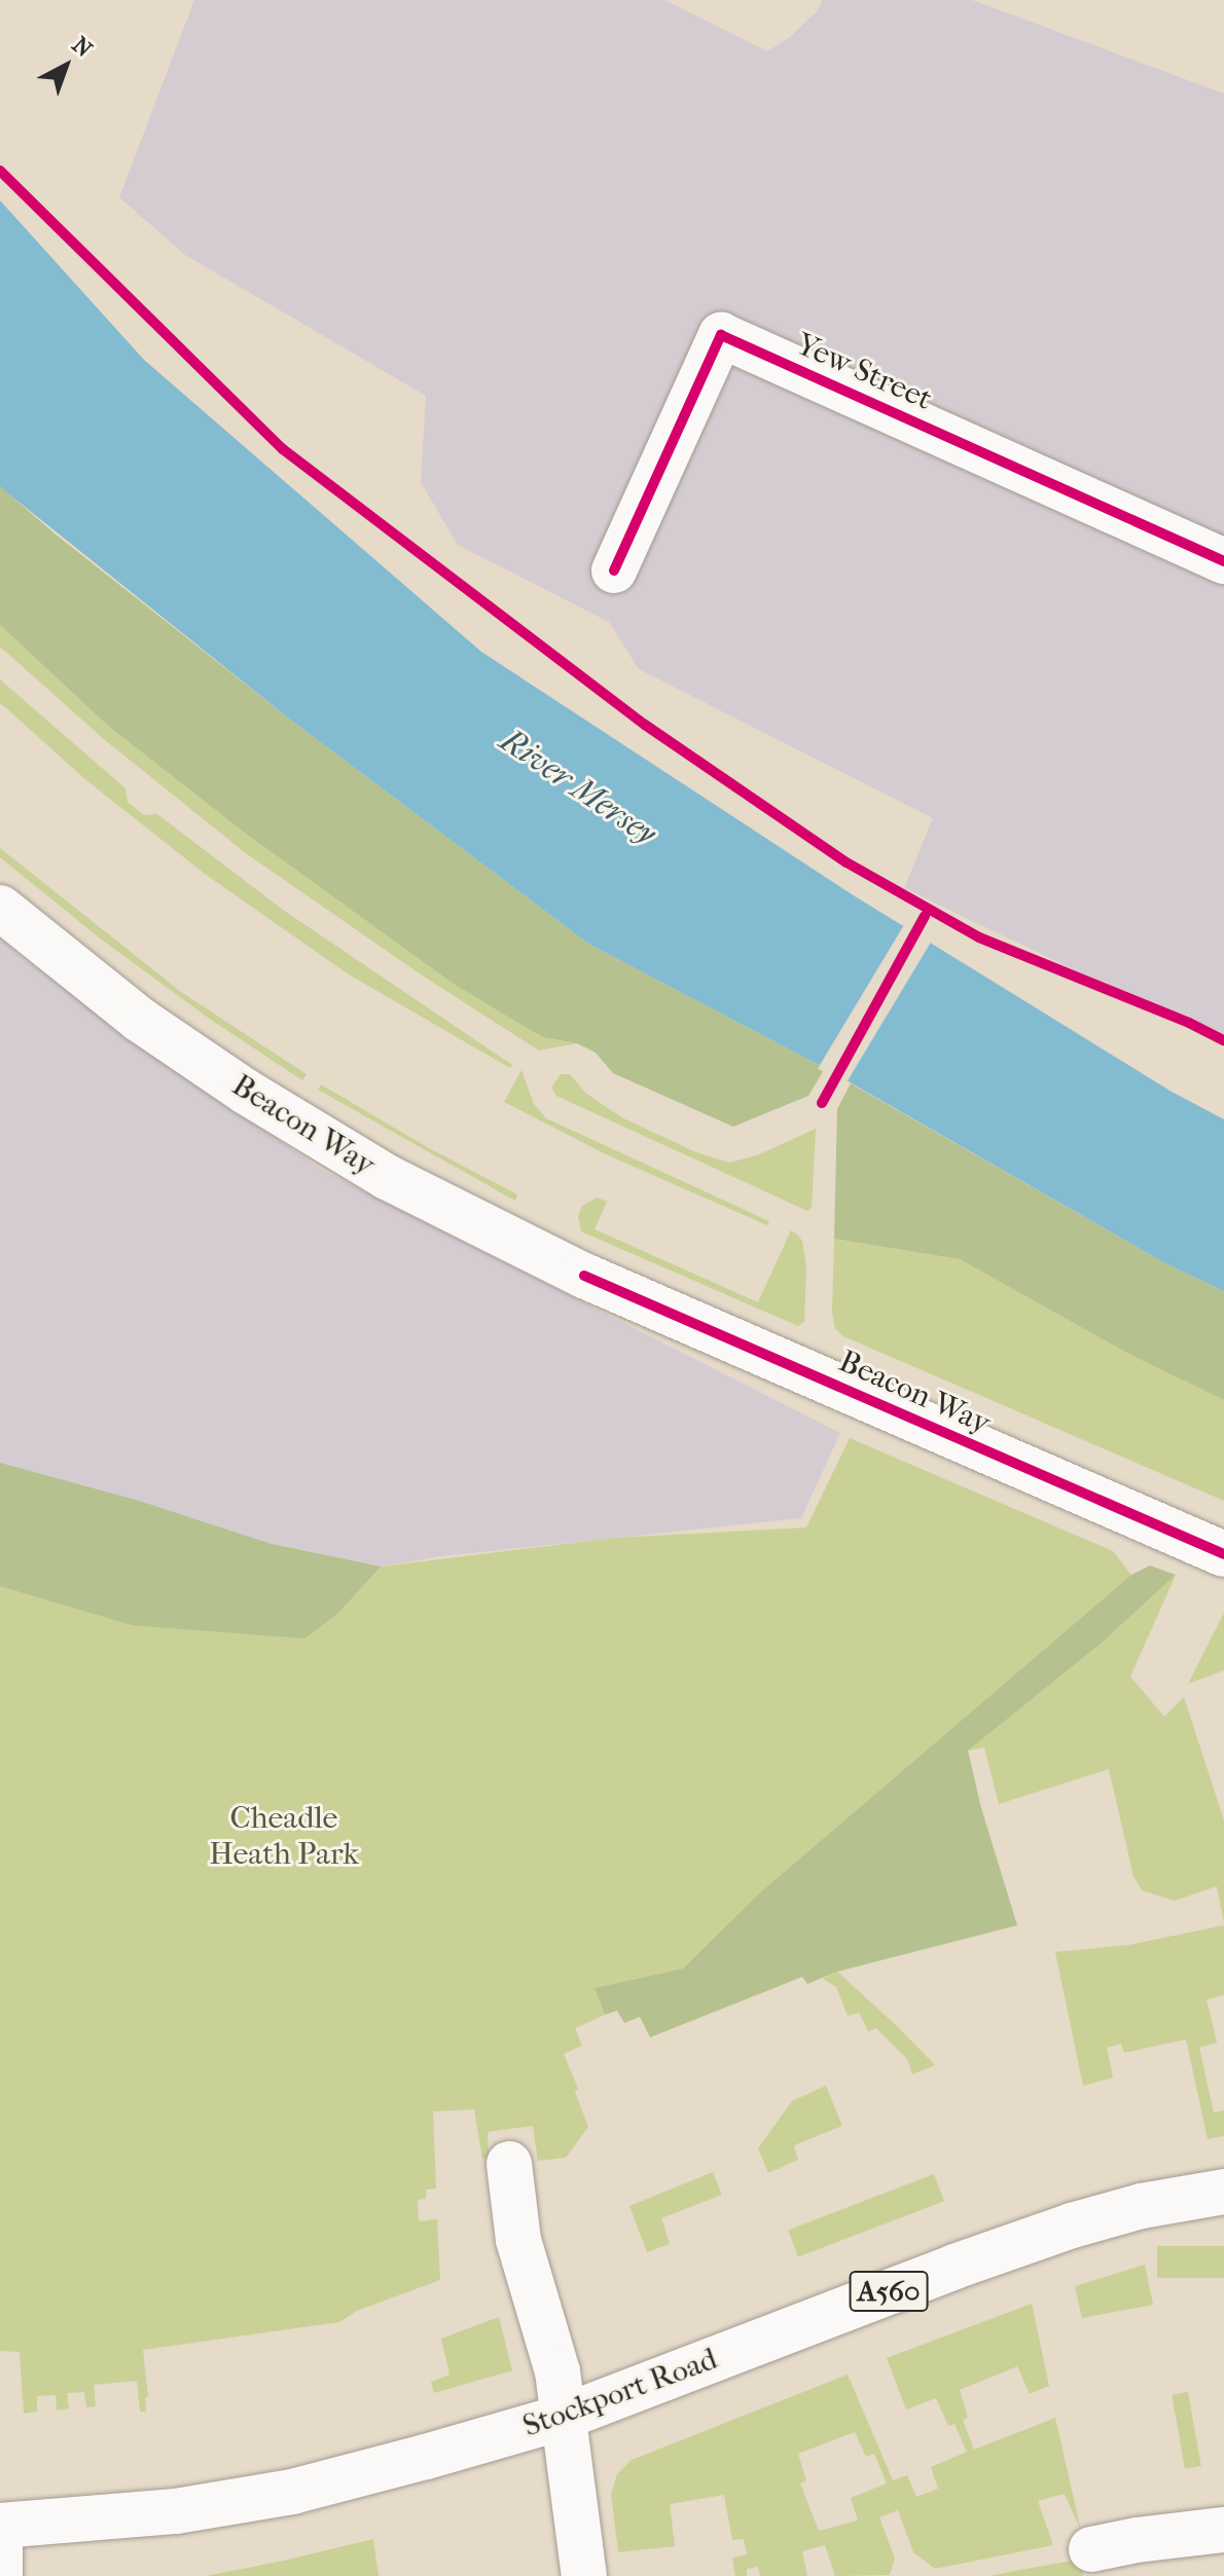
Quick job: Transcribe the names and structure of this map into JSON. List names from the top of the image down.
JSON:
{
  "streets": {
    "street": [
      "Yew Street",
      "Beacon Way",
      "A560",
      "Stockport Road"
    ]
  },
  "water": ["River Mersey"],
  "parks": ["Cheadle Heath Park"],
  "north": "top right"
}
